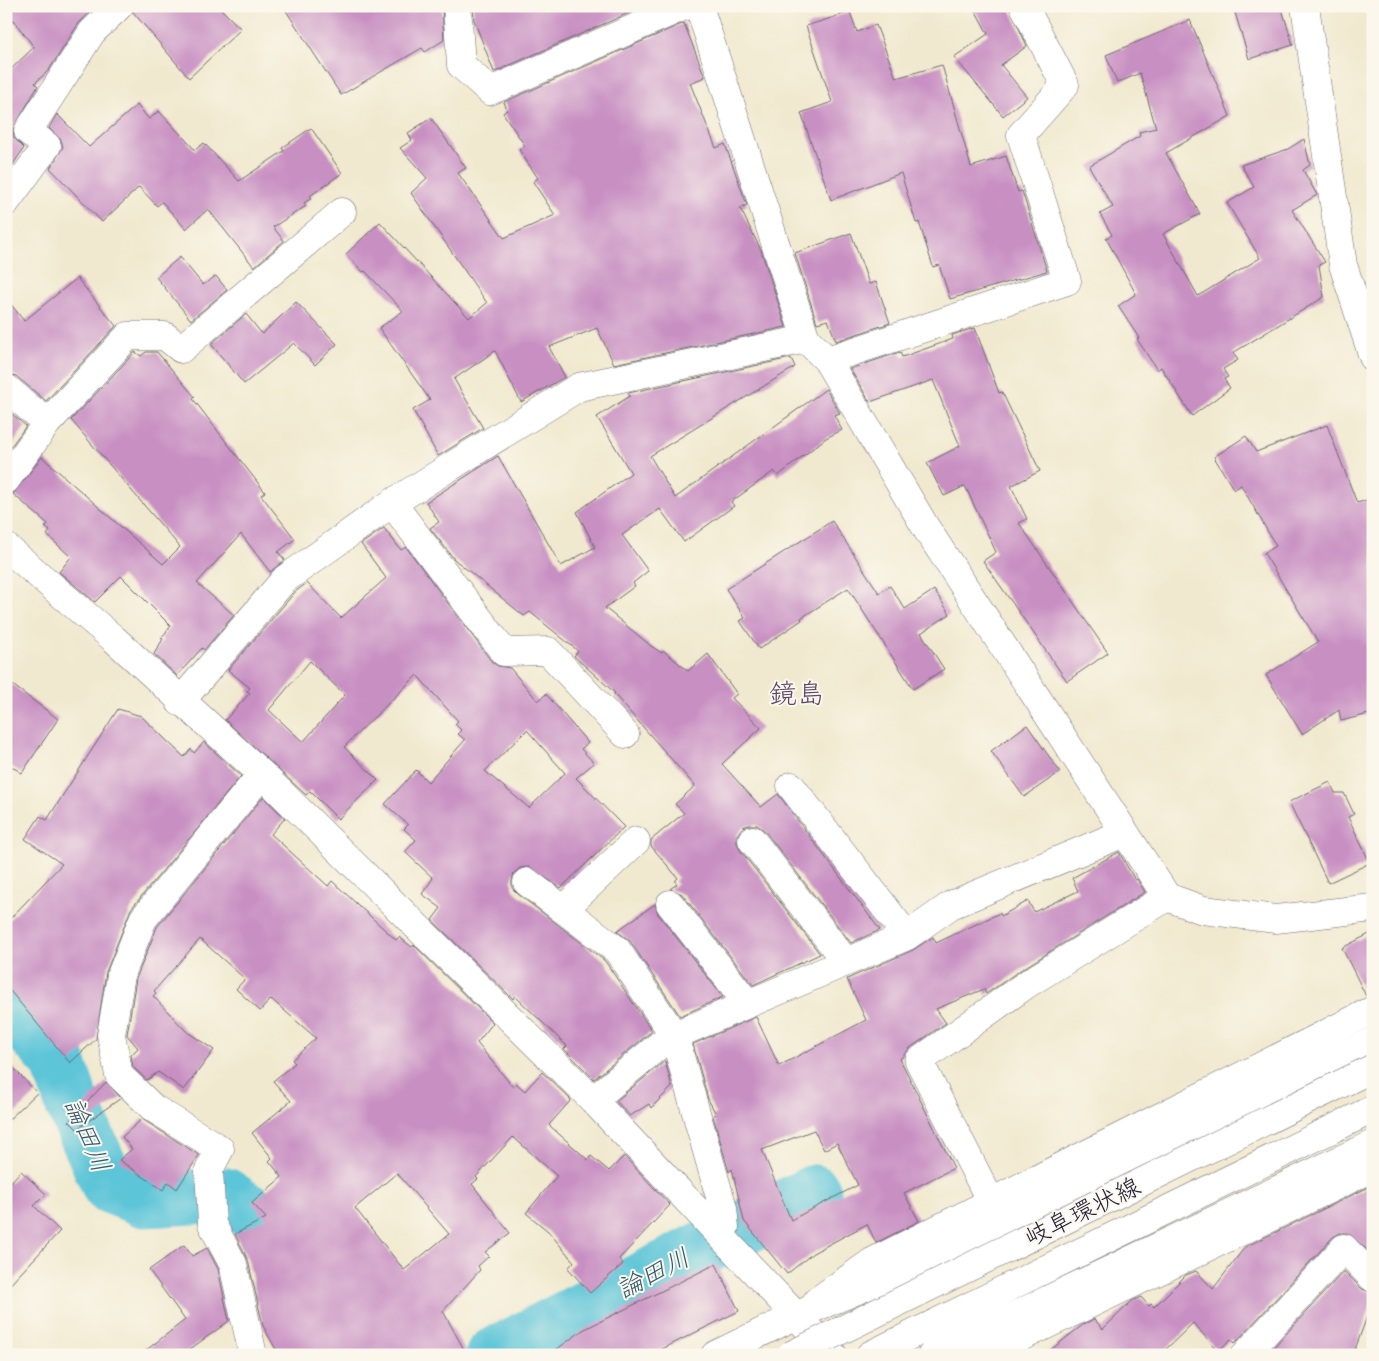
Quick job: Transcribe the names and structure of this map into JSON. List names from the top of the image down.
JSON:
{
  "streets": {
    "street": ["岐阜環状線"]
  },
  "districts": ["鏡島"],
  "water": ["論田川"]
}
